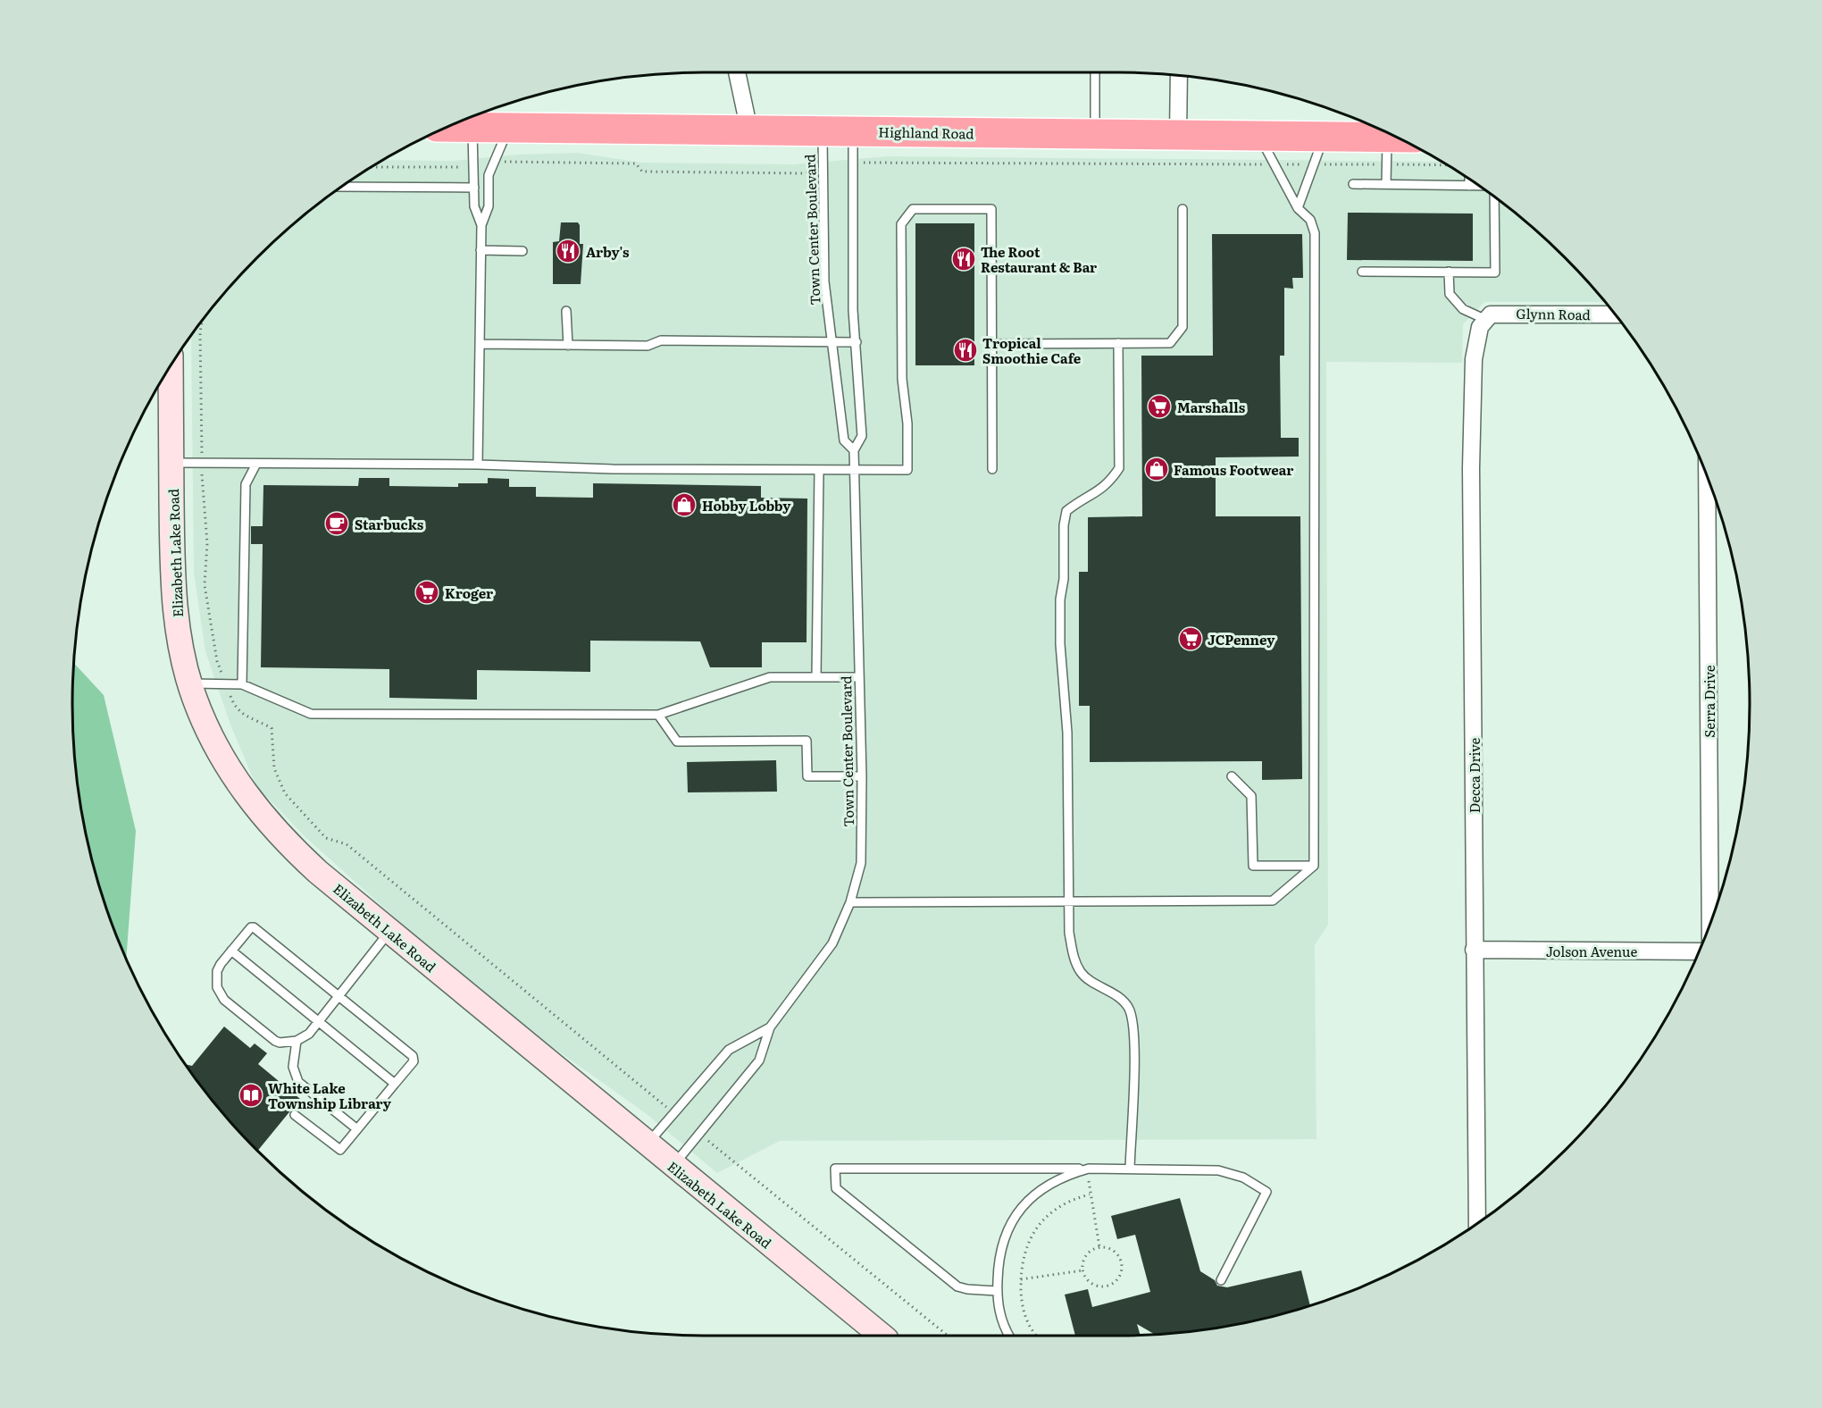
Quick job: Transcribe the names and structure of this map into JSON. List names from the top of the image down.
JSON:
{
  "streets": {
    "highway": ["Highland Road"],
    "street": [
      "Glynn Road",
      "Elizabeth Lake Road",
      "Serra Drive",
      "Decca Drive",
      "Jolson Avenue"
    ],
    "lane": ["Town Center Boulevard"]
  },
  "crossings": [
    ["Highland Road", "Town Center Boulevard"],
    ["Town Center Boulevard", "Elizabeth Lake Road"],
    ["Glynn Road", "Decca Drive"],
    ["Decca Drive", "Jolson Avenue"]
  ],
  "places": {
    "restaurant": ["Arby's", "The Root Restaurant & Bar", "Tropical Smoothie Cafe"],
    "supermarket": ["Marshalls", "Kroger", "JCPenney"],
    "shop": ["Famous Footwear", "Hobby Lobby"],
    "cafe": ["Starbucks"],
    "library": ["White Lake Township Library"]
  }
}
